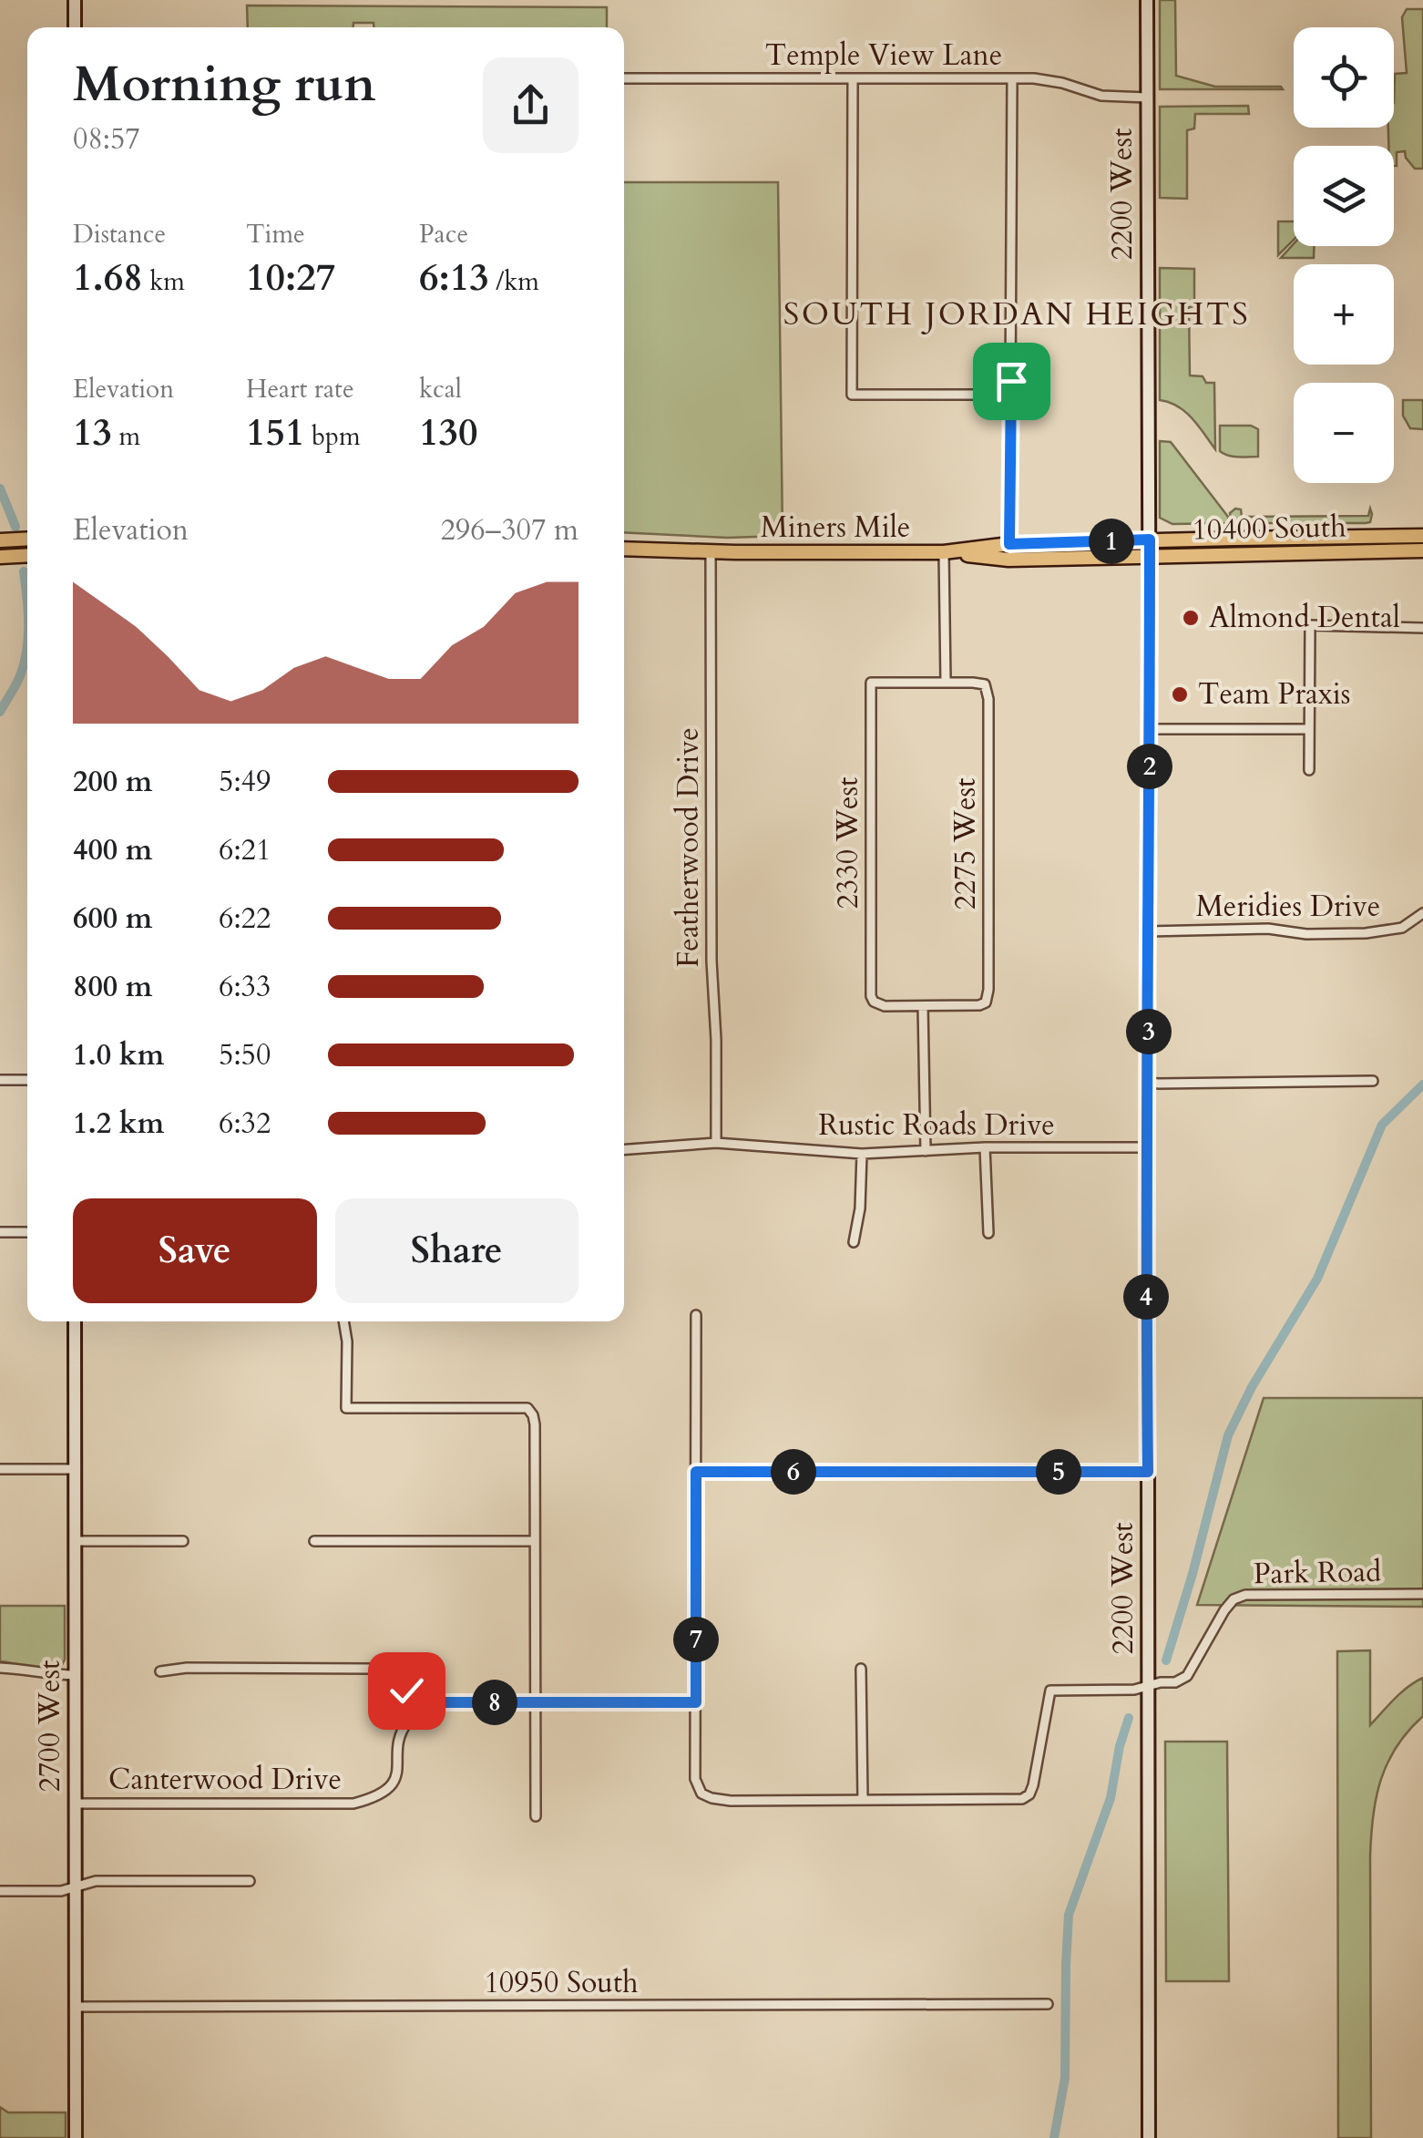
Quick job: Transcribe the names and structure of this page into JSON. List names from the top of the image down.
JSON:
{
  "streets": {
    "main road": ["Miners Mile", "10400 South"],
    "street": [
      "Temple View Lane",
      "2200 West",
      "2330 West",
      "2275 West",
      "Featherwood Drive",
      "Meridies Drive",
      "Rustic Roads Drive",
      "Park Road",
      "2700 West",
      "Canterwood Drive",
      "10950 South"
    ]
  },
  "crossings": [
    ["Temple View Lane", "2200 West"],
    ["2200 West", "10400 South"],
    ["2200 West", "Meridies Drive"],
    ["2200 West", "Rustic Roads Drive"],
    ["2200 West", "Park Road"],
    ["Miners Mile", "10400 South"],
    ["Miners Mile", "Featherwood Drive"],
    ["2330 West", "2275 West"],
    ["Featherwood Drive", "Rustic Roads Drive"],
    ["2700 West", "Canterwood Drive"],
    ["2700 West", "10950 South"]
  ],
  "districts": ["SOUTH JORDAN HEIGHTS"],
  "places": ["Almond Dental", "Team Praxis"],
  "page": {
    "map_buttons": ["+", "−"],
    "heading": ["Morning run", "08:57"],
    "stats": [
      ["Distance", "1.68 km"],
      ["Time", "10:27"],
      ["Pace", "6:13 /km"],
      ["Elevation", "13 m"],
      ["Heart rate", "151 bpm"],
      ["kcal", "130"]
    ],
    "chart": ["Elevation", "296–307 m"],
    "pins": [
      "1",
      "2",
      "3",
      "4",
      "5",
      "6",
      "7",
      "8"
    ],
    "list": [
      {
        "name": "200 m",
        "note": "5:49"
      },
      {
        "name": "400 m",
        "note": "6:21"
      },
      {
        "name": "600 m",
        "note": "6:22"
      },
      {
        "name": "800 m",
        "note": "6:33"
      },
      {
        "name": "1.0 km",
        "note": "5:50"
      },
      {
        "name": "1.2 km",
        "note": "6:32"
      }
    ],
    "buttons": ["Save", "Share"]
  }
}
